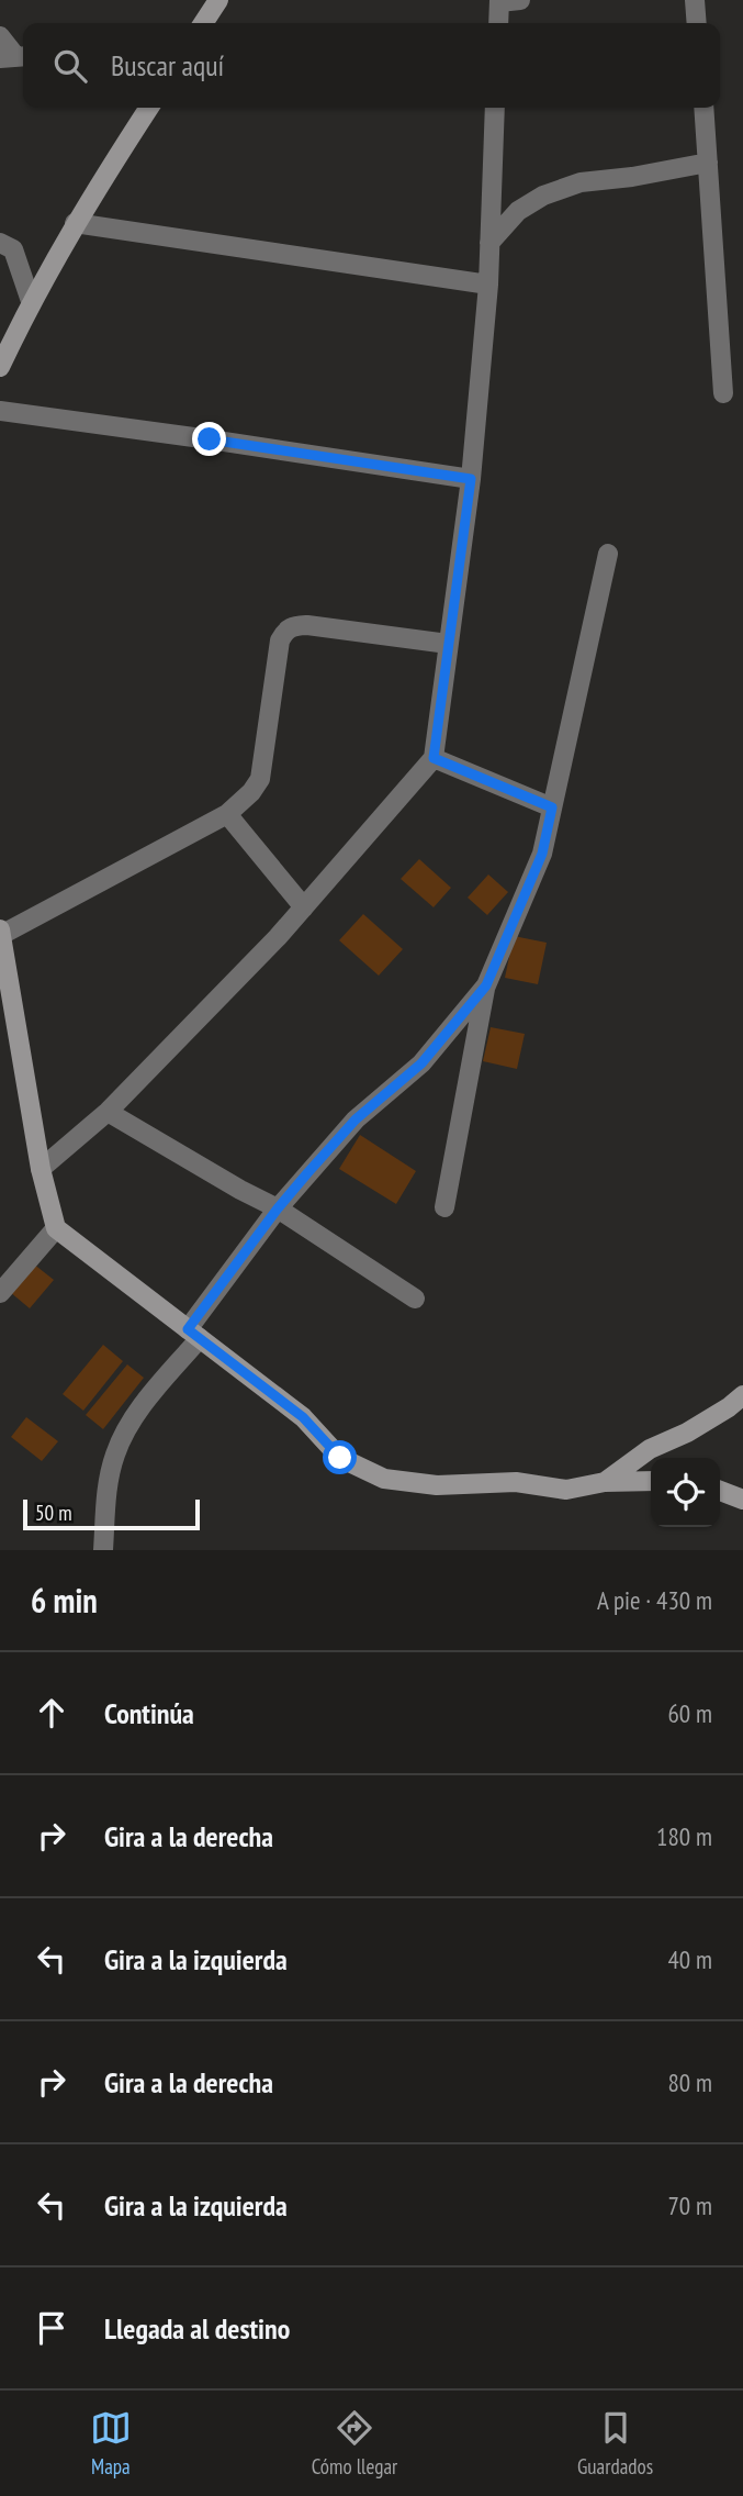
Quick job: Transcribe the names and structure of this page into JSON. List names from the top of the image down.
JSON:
{
  "scale_bar": "50 m",
  "page": {
    "search": "Buscar aquí",
    "scale": "50 m",
    "heading": ["6 min", "A pie · 430 m"],
    "list": [
      ["Continúa", "60 m"],
      ["Gira a la derecha", "180 m"],
      ["Gira a la izquierda", "40 m"],
      ["Gira a la derecha", "80 m"],
      ["Gira a la izquierda", "70 m"],
      "Llegada al destino"
    ],
    "nav": ["Mapa", "Cómo llegar", "Guardados"]
  }
}
